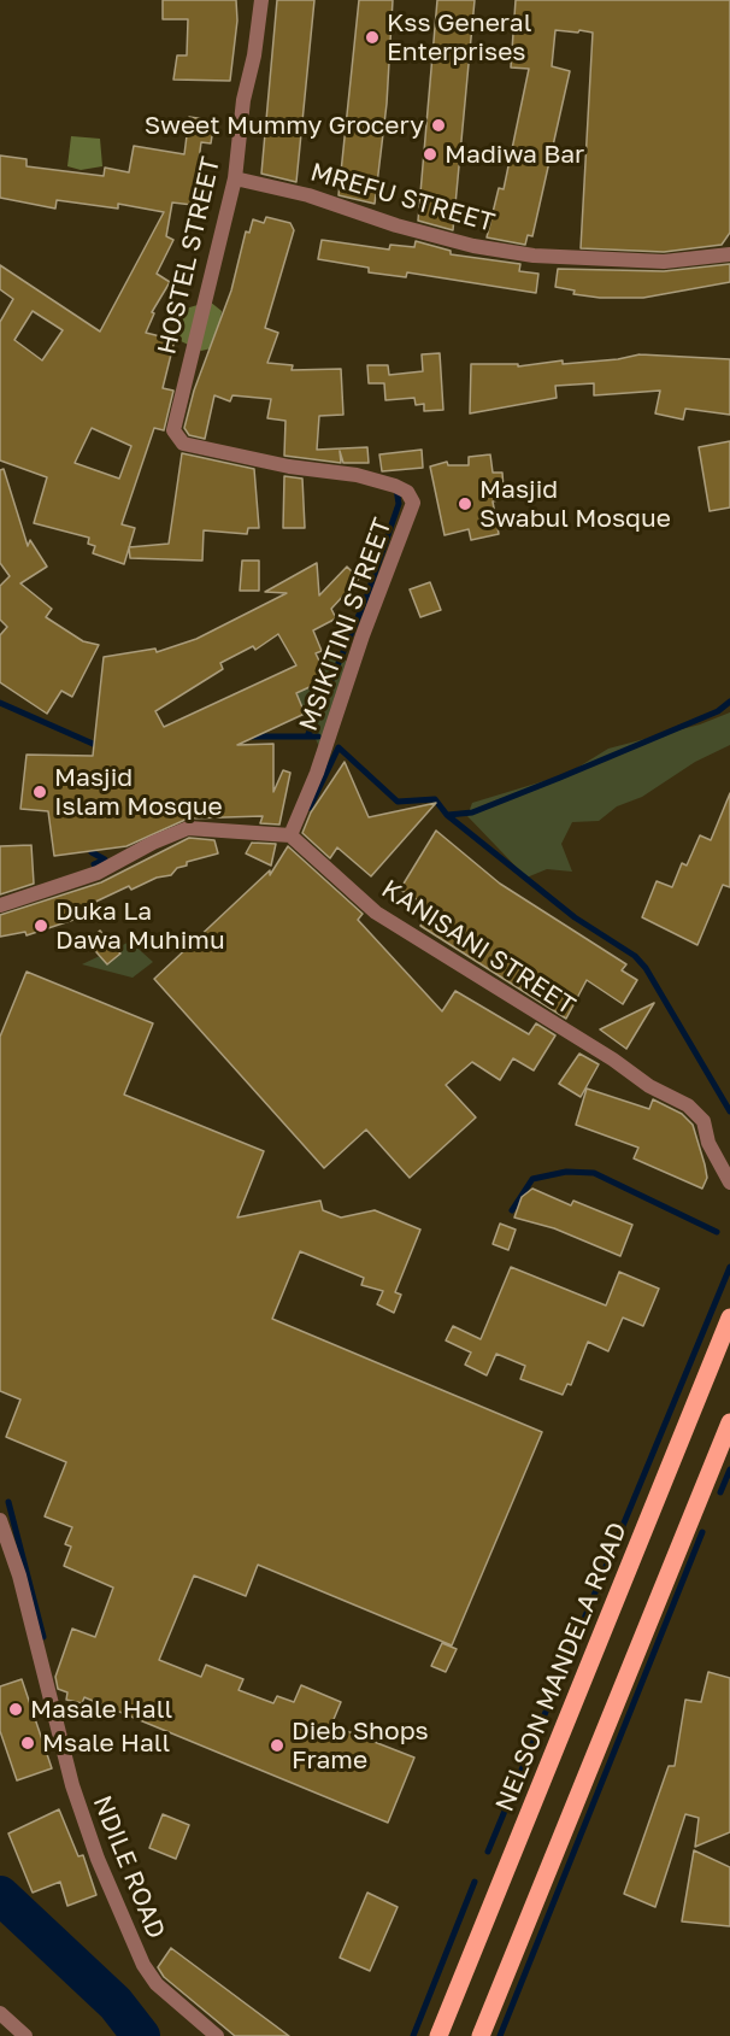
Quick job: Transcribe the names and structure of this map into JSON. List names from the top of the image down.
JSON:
{
  "streets": {
    "main road": ["NELSON MANDELA ROAD"],
    "street": [
      "MREFU STREET",
      "HOSTEL STREET",
      "MSIKITINI STREET",
      "KANISANI STREET",
      "NDILE ROAD"
    ]
  },
  "crossings": [
    ["MREFU STREET", "HOSTEL STREET"],
    ["HOSTEL STREET", "MSIKITINI STREET"],
    ["MSIKITINI STREET", "KANISANI STREET"]
  ],
  "places": [
    "Kss General Enterprises",
    "Sweet Mummy Grocery",
    "Madiwa Bar",
    "Masjid Swabul Mosque",
    "Masjid Islam Mosque",
    "Duka La Dawa Muhimu",
    "Masale Hall",
    "Msale Hall",
    "Dieb Shops Frame"
  ]
}
